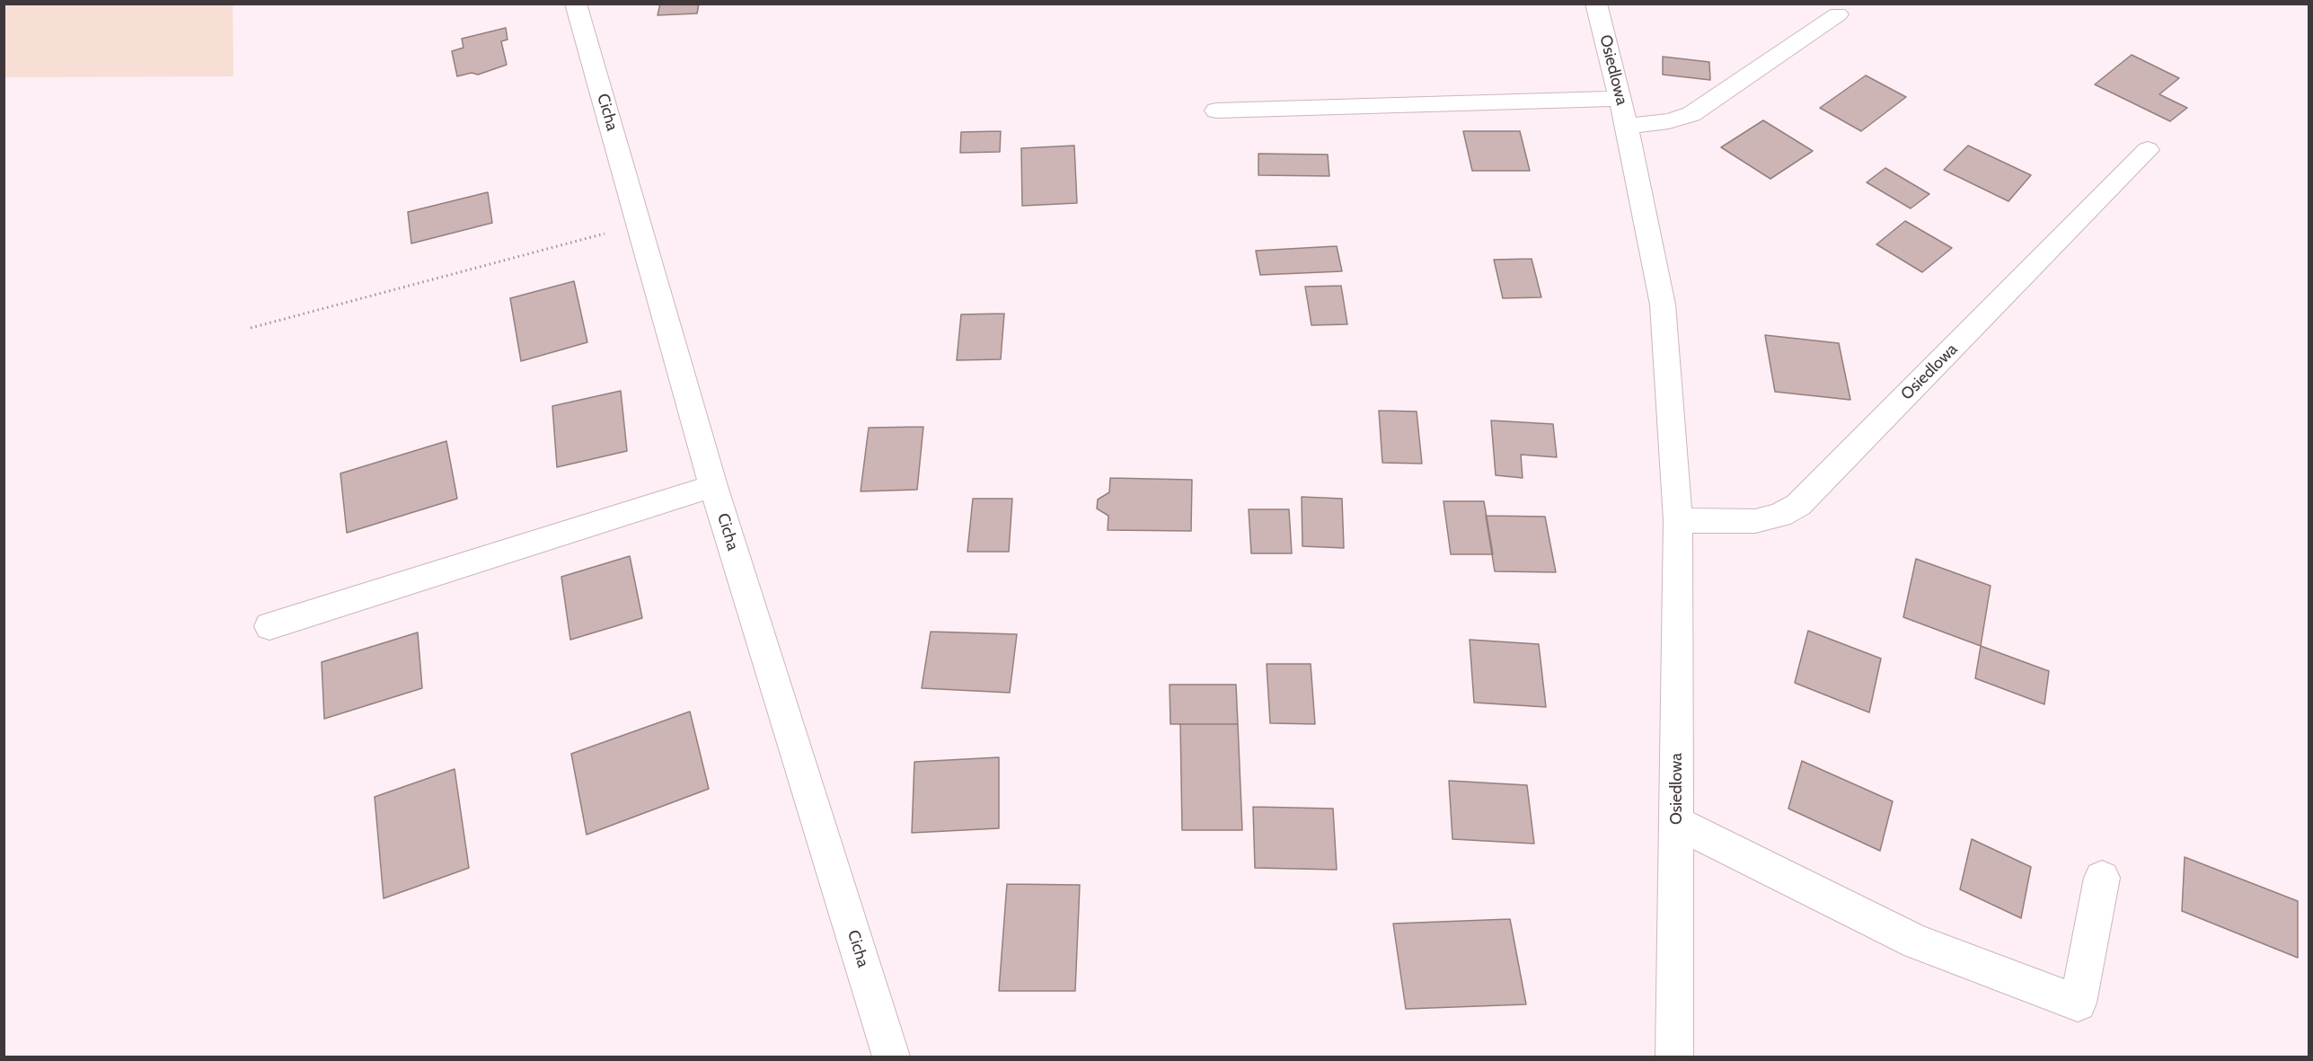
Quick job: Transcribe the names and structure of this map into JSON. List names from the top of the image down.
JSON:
{
  "streets": {
    "street": ["Osiedlowa", "Cicha"]
  }
}
